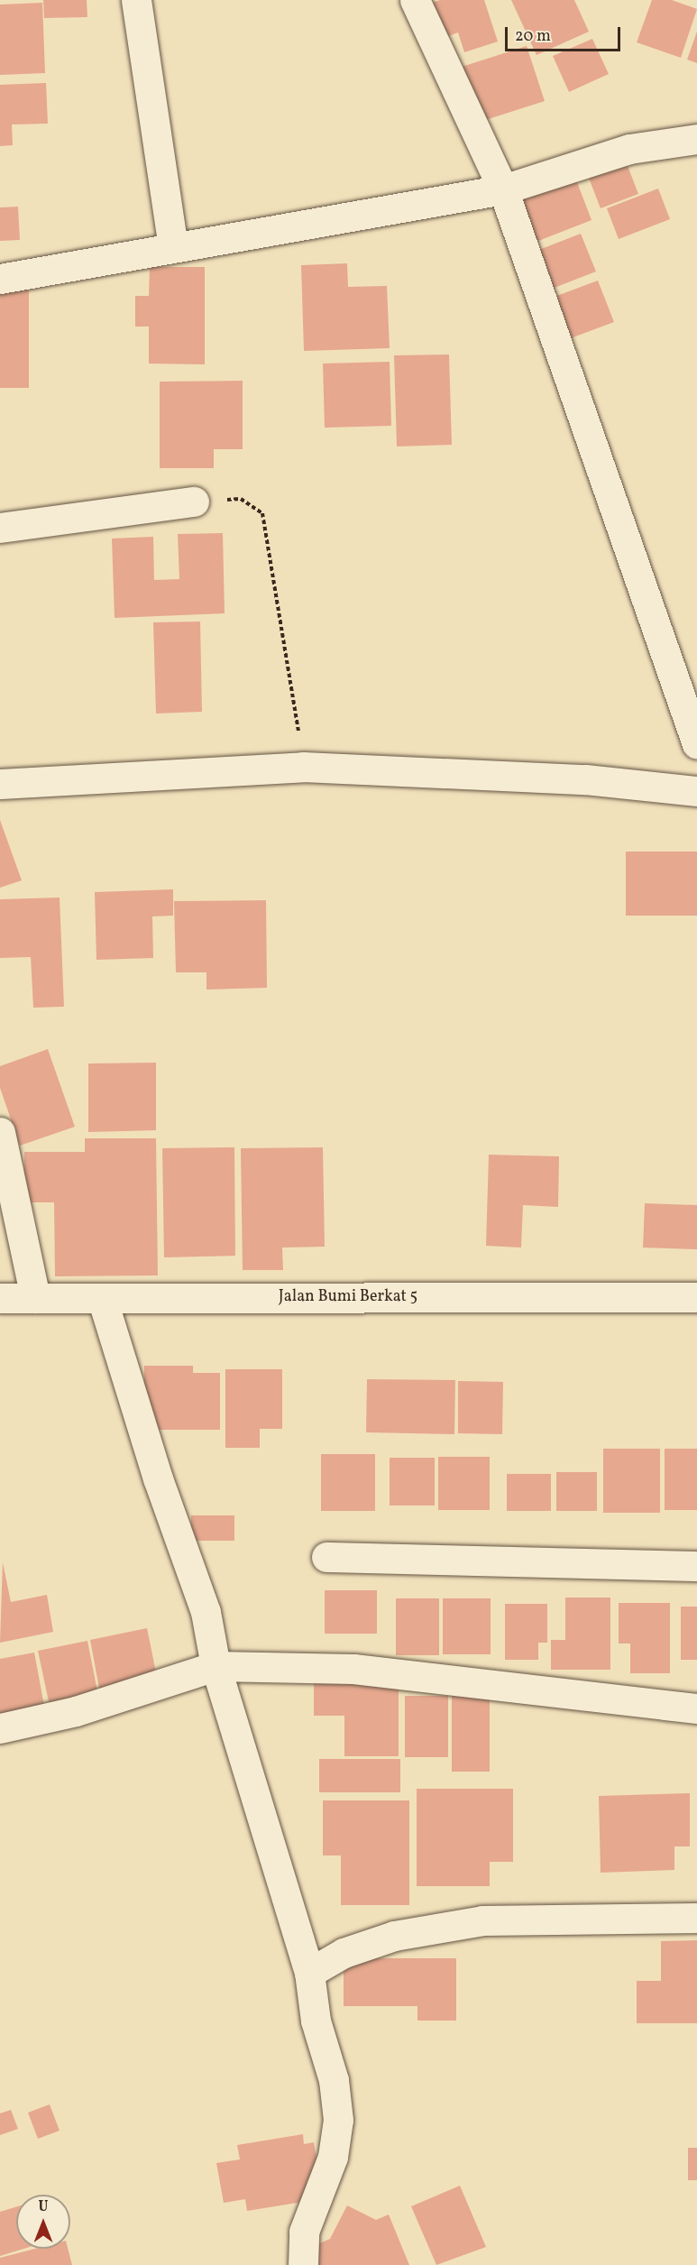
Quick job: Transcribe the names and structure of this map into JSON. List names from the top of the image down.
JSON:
{
  "streets": {
    "street": ["Jalan Bumi Berkat 5"]
  },
  "scale_bar": "20 m",
  "north": "top"
}
